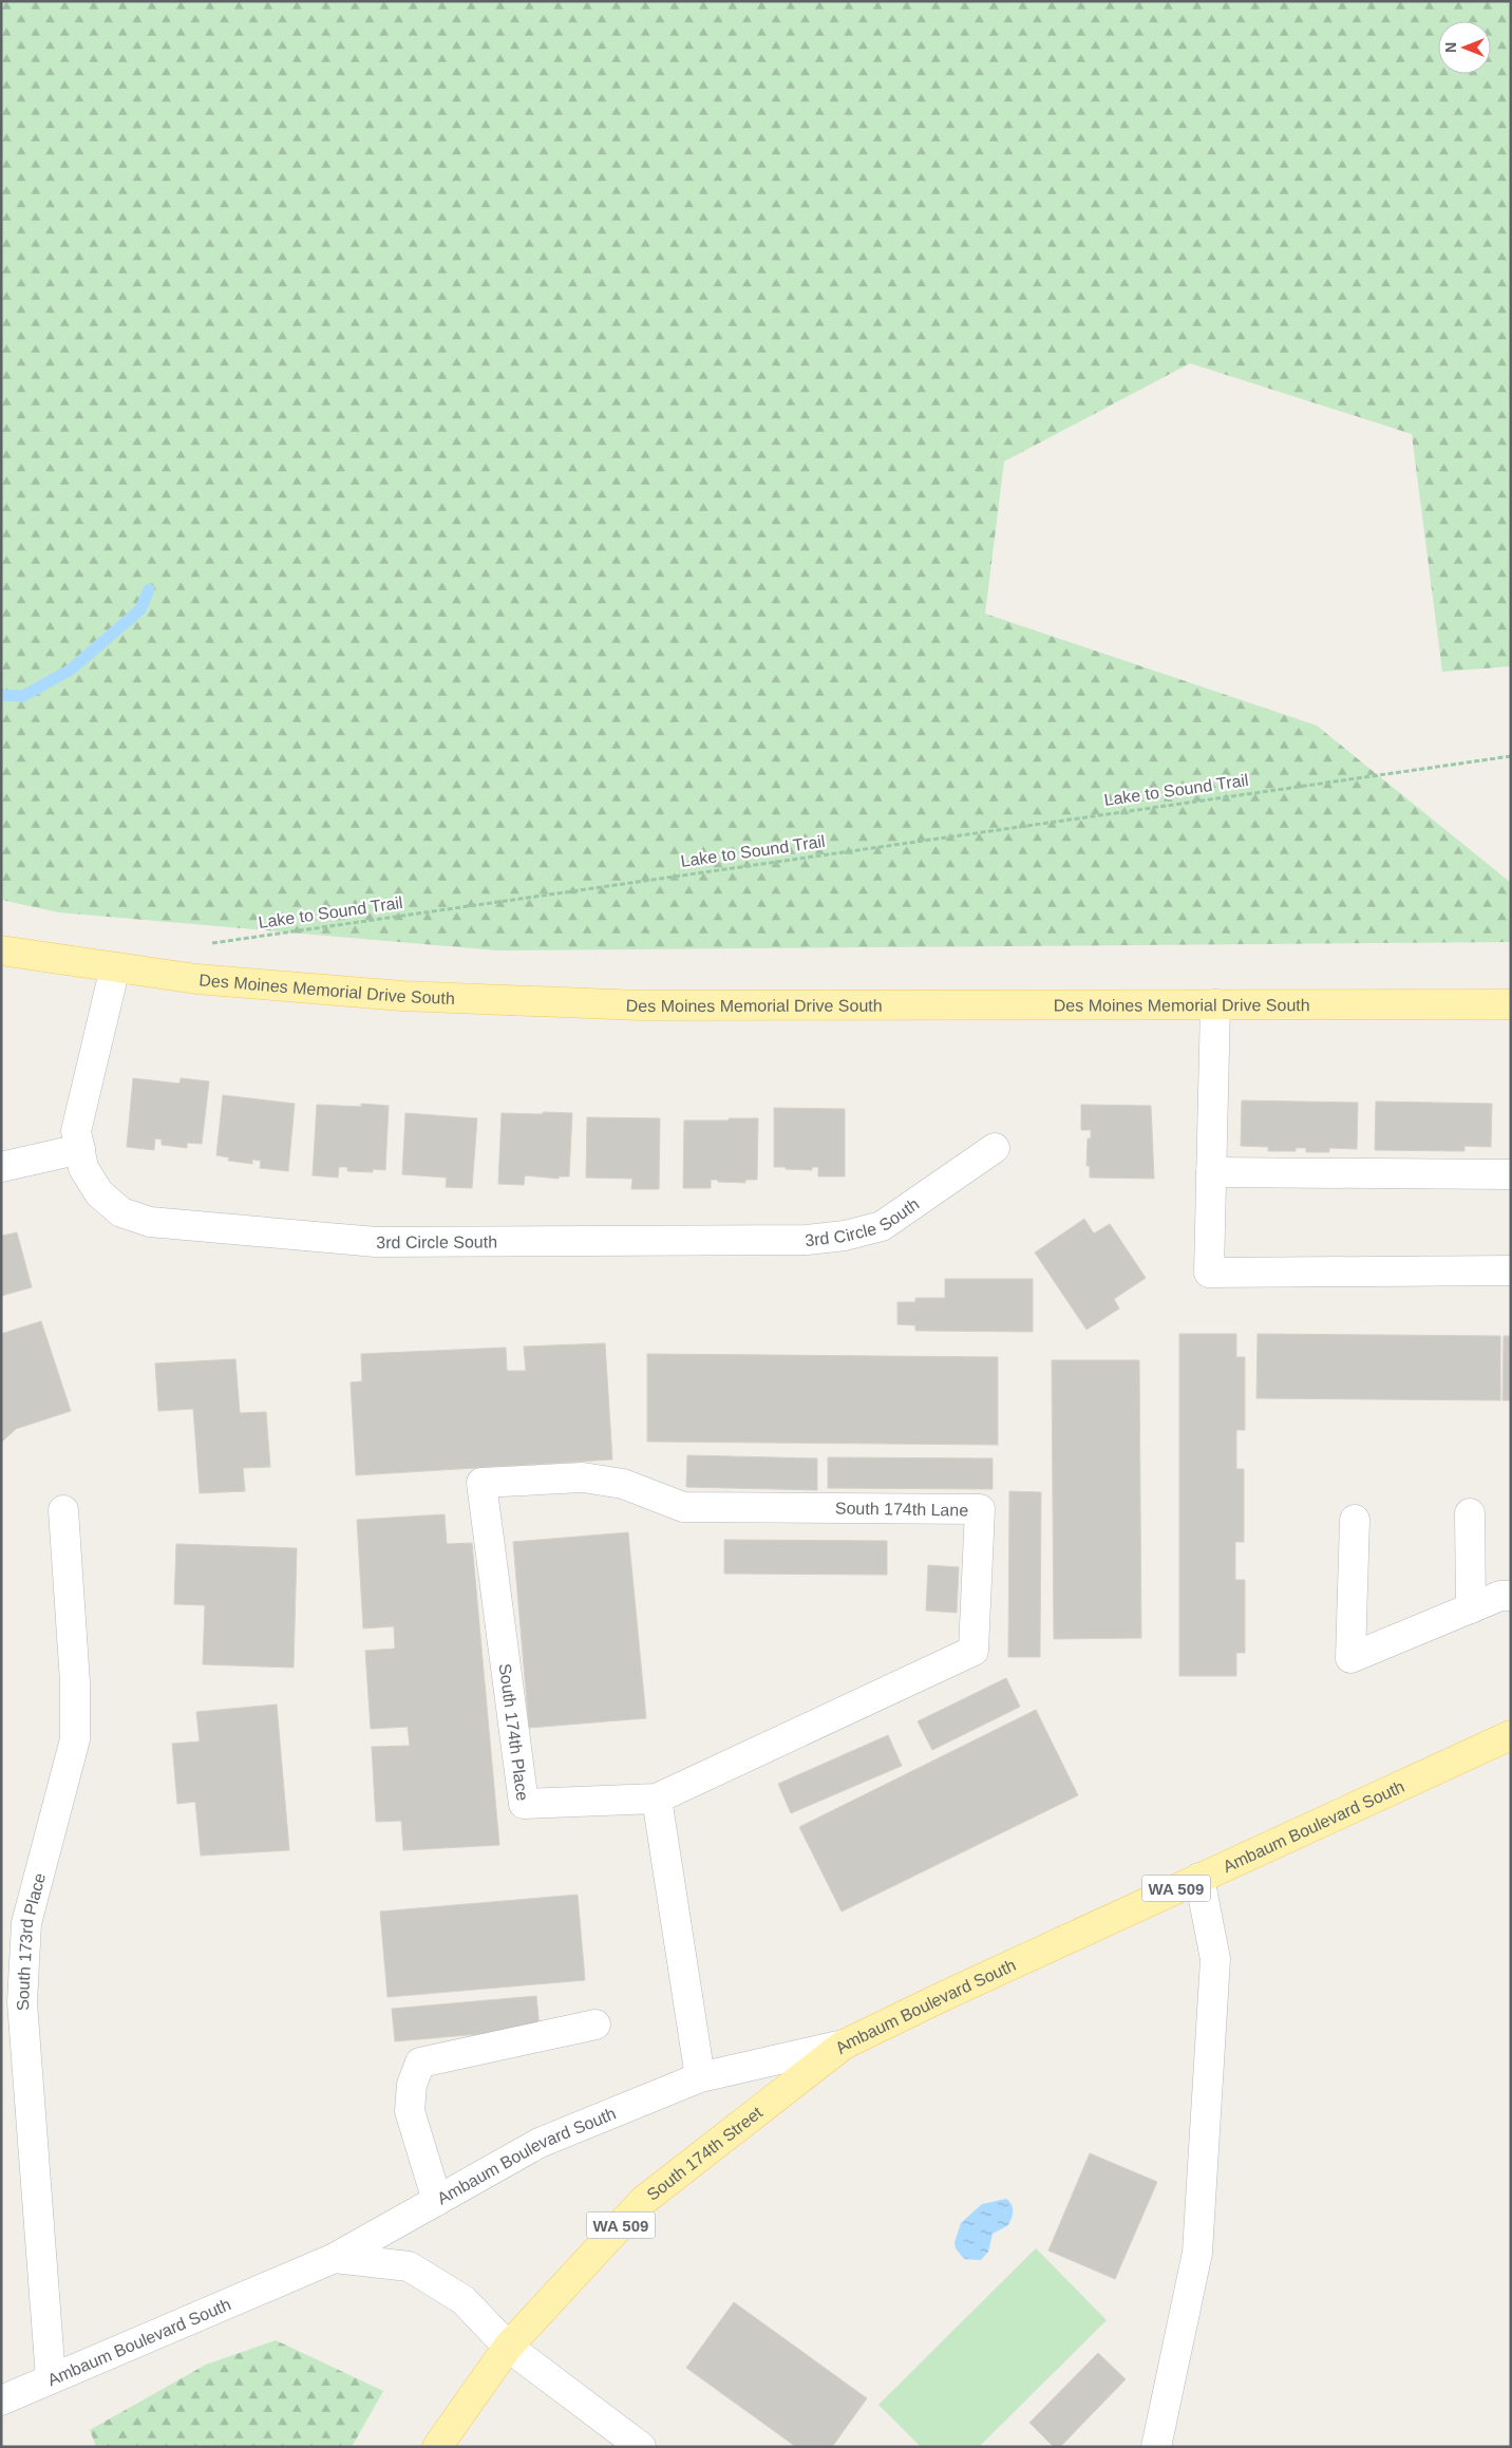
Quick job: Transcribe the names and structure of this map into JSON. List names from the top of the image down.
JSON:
{
  "streets": {
    "main road": [
      "Des Moines Memorial Drive South",
      "Ambaum Boulevard South",
      "WA 509",
      "South 174th Street"
    ],
    "street": [
      "3rd Circle South",
      "South 174th Lane",
      "South 174th Place",
      "South 173rd Place"
    ],
    "path": ["Lake to Sound Trail"]
  },
  "crossings": [
    ["Des Moines Memorial Drive South", "3rd Circle South"],
    ["South 174th Lane", "South 174th Place"],
    ["Ambaum Boulevard South", "South 173rd Place"],
    ["Ambaum Boulevard South", "South 174th Street"]
  ],
  "north": "left"
}
